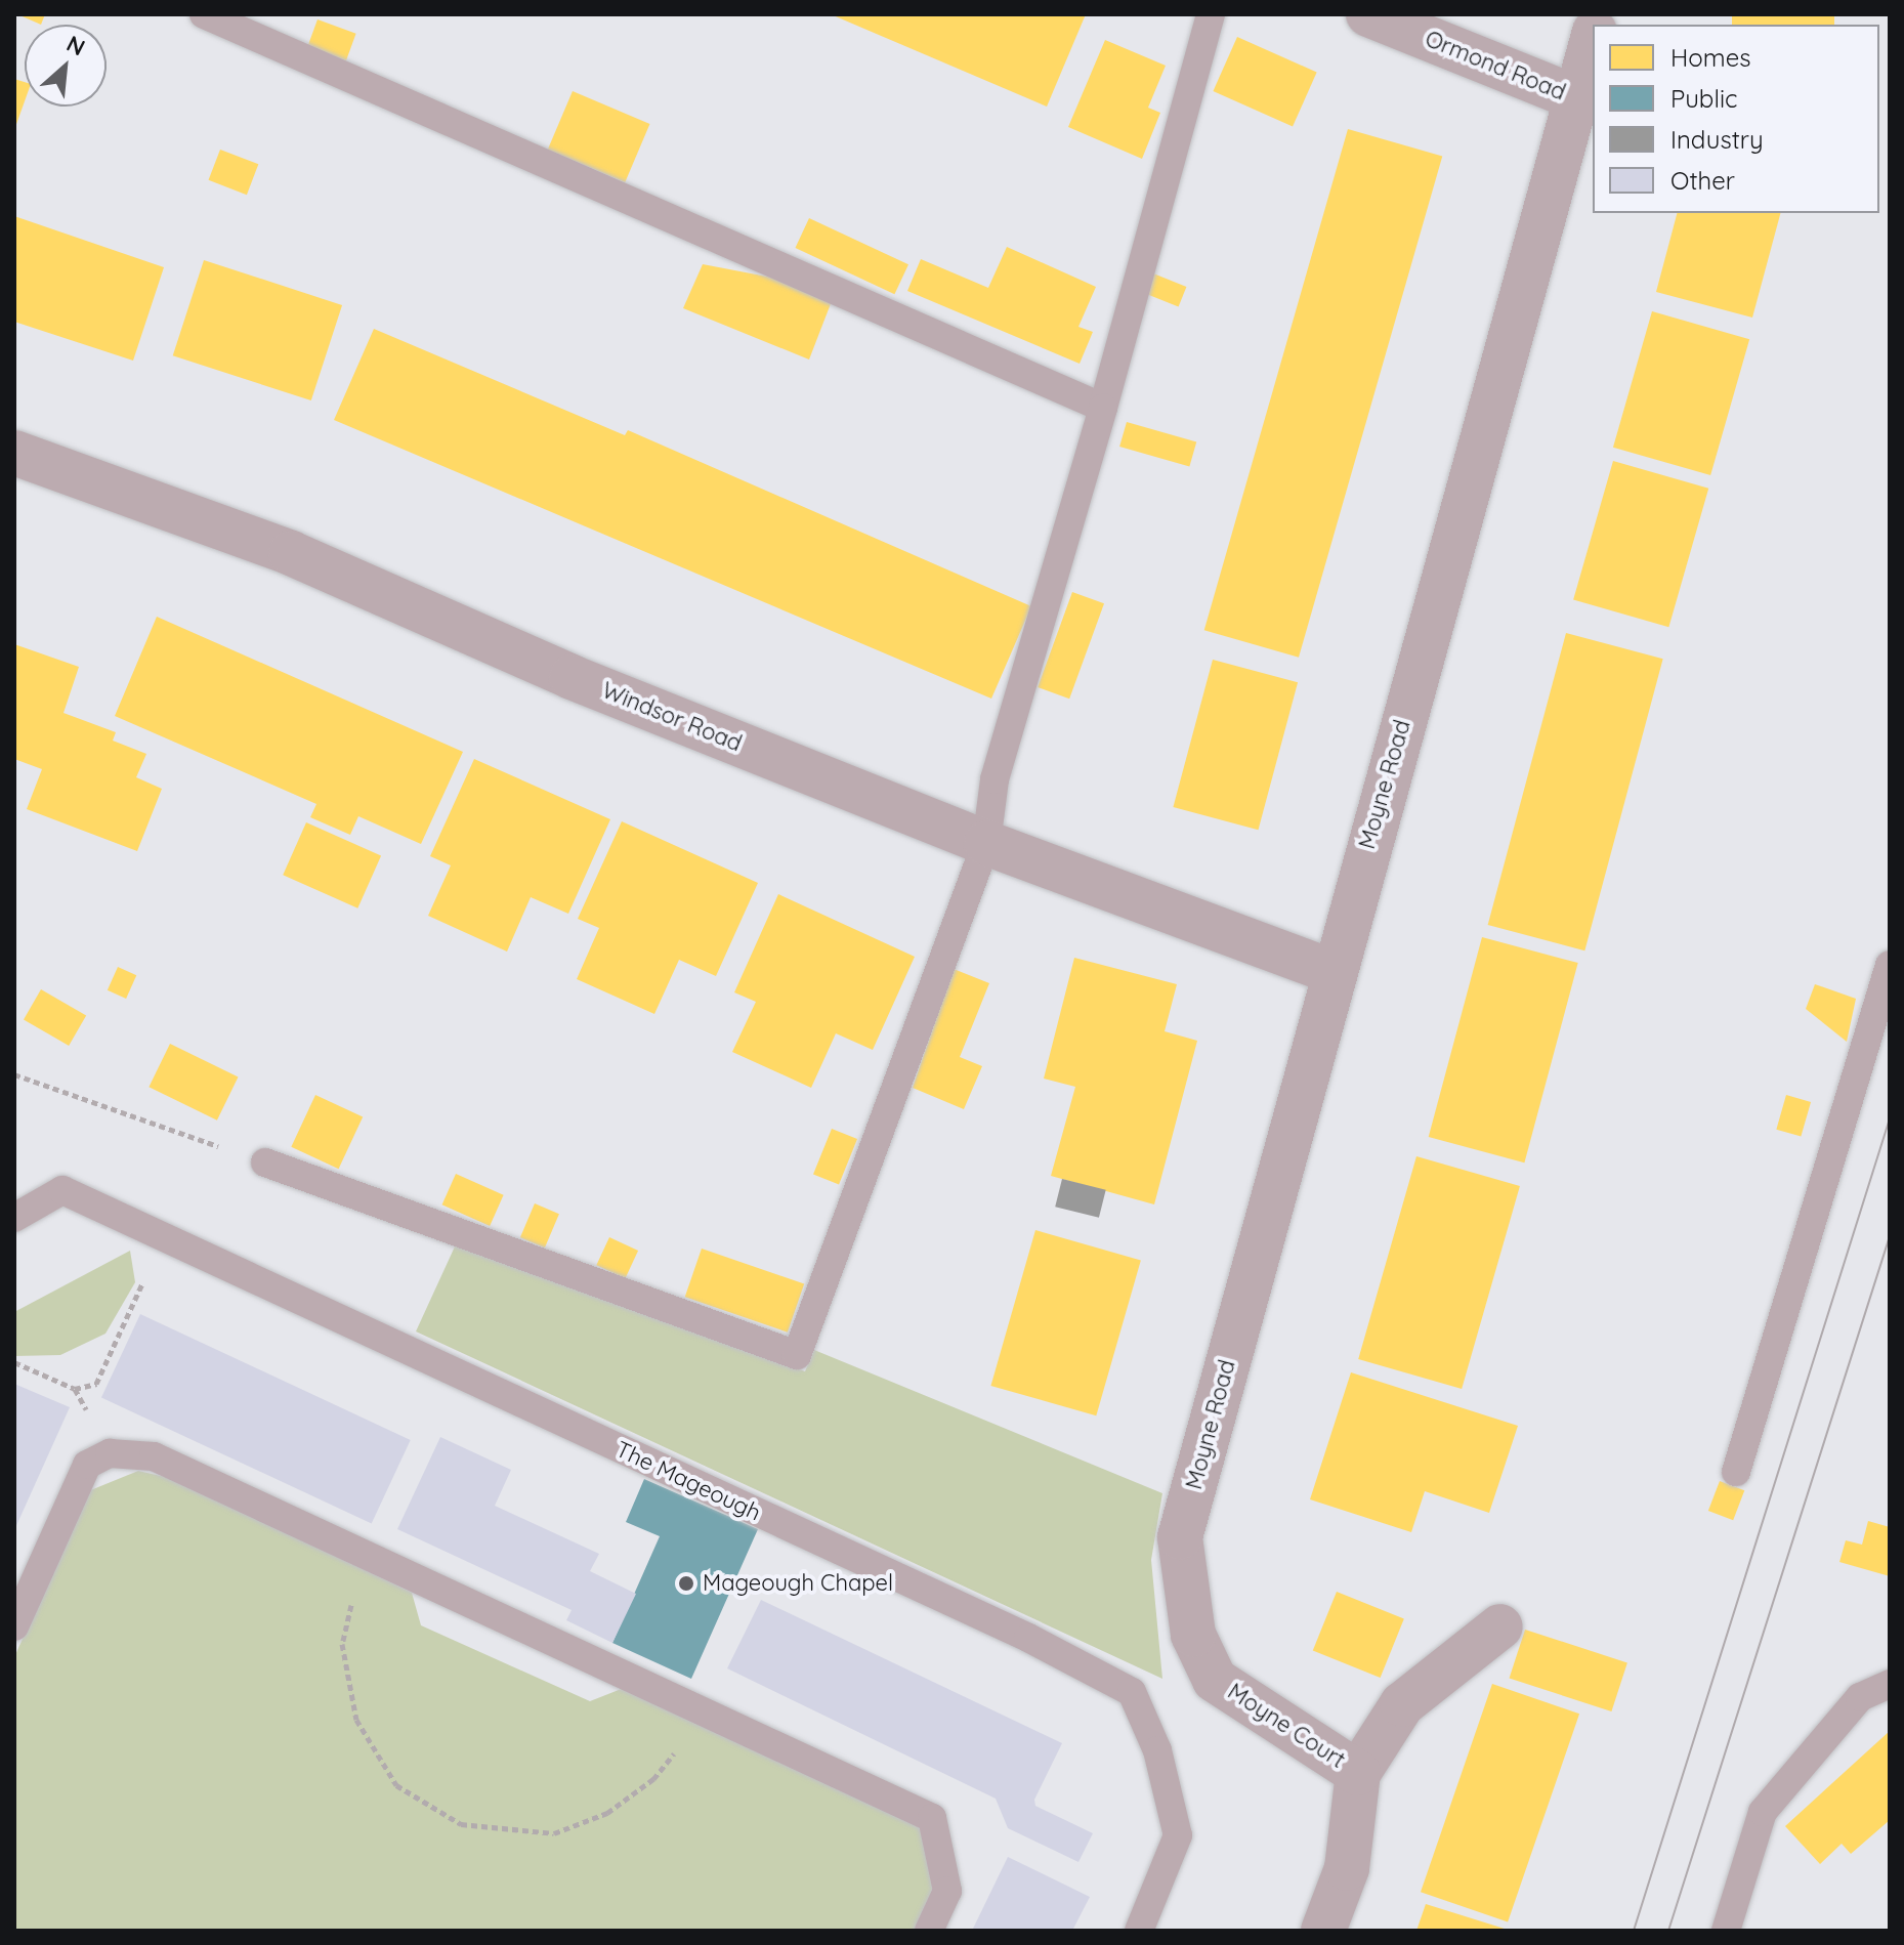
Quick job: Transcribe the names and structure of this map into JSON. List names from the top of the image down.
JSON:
{
  "streets": {
    "street": [
      "Ormond Road",
      "Windsor Road",
      "Moyne Road",
      "Moyne Court"
    ],
    "lane": ["The Mageough"]
  },
  "crossings": [
    ["Ormond Road", "Moyne Road"],
    ["Windsor Road", "Moyne Road"],
    ["Moyne Road", "Moyne Court"]
  ],
  "places": ["Mageough Chapel"],
  "legend": [
    "Homes",
    "Public",
    "Industry",
    "Other"
  ],
  "north": "top right"
}
